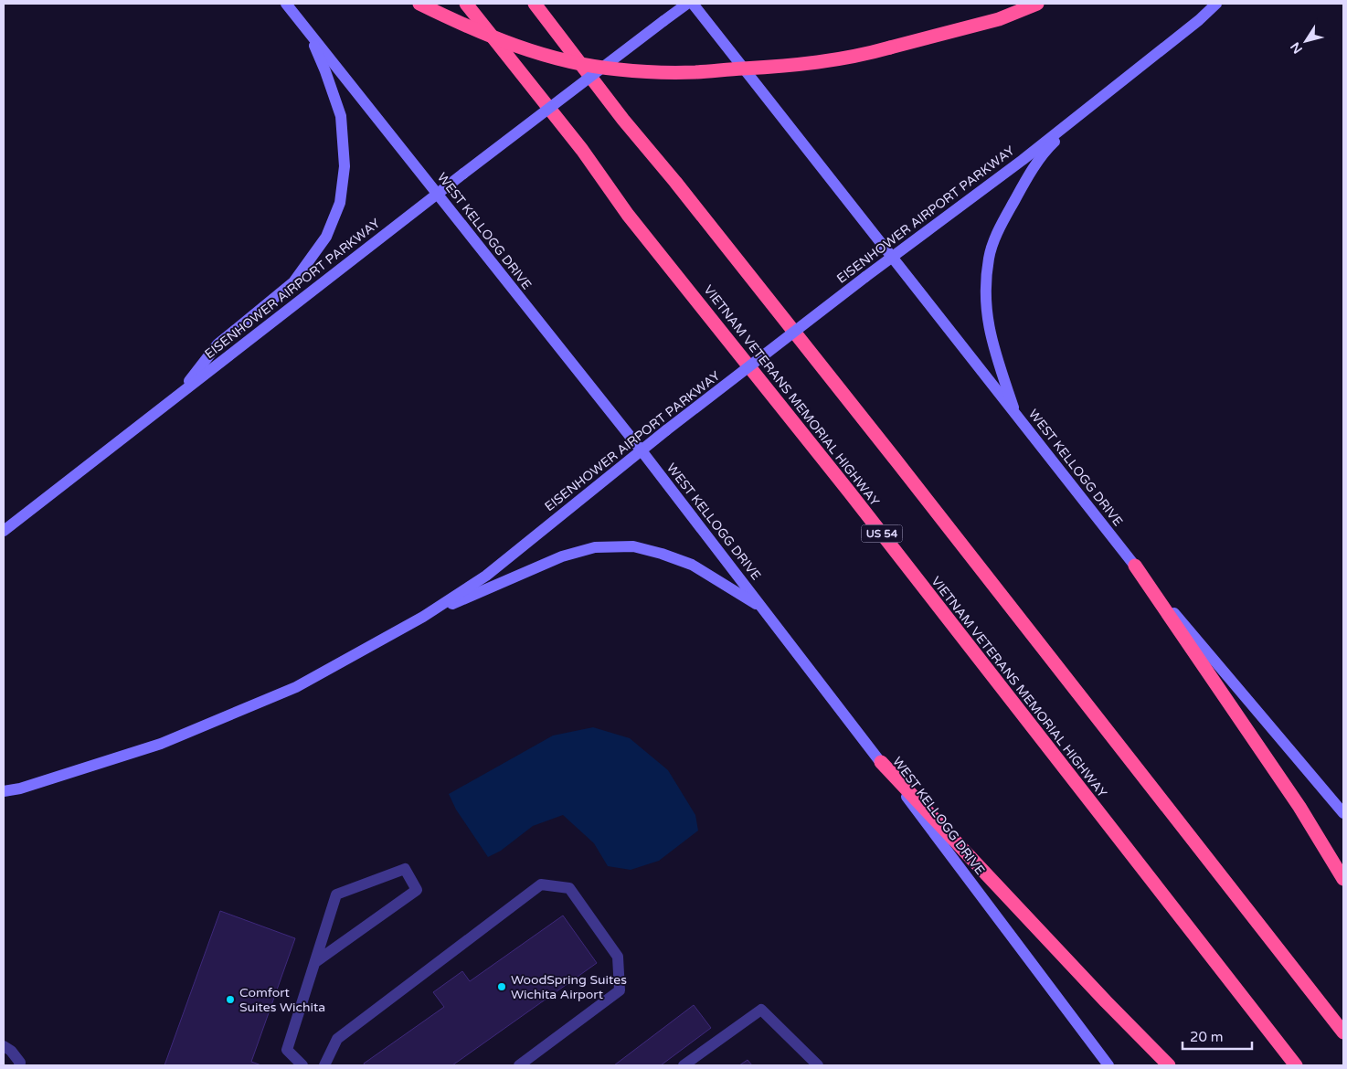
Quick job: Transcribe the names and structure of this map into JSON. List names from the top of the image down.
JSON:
{
  "streets": {
    "highway": ["VIETNAM VETERANS MEMORIAL HIGHWAY", "US 54"],
    "main road": ["EISENHOWER AIRPORT PARKWAY", "WEST KELLOGG DRIVE"]
  },
  "crossings": [
    ["EISENHOWER AIRPORT PARKWAY", "WEST KELLOGG DRIVE"]
  ],
  "places": ["WoodSpring Suites Wichita Airport", "Comfort Suites Wichita"],
  "scale_bar": "20 m",
  "north": "bottom left"
}
